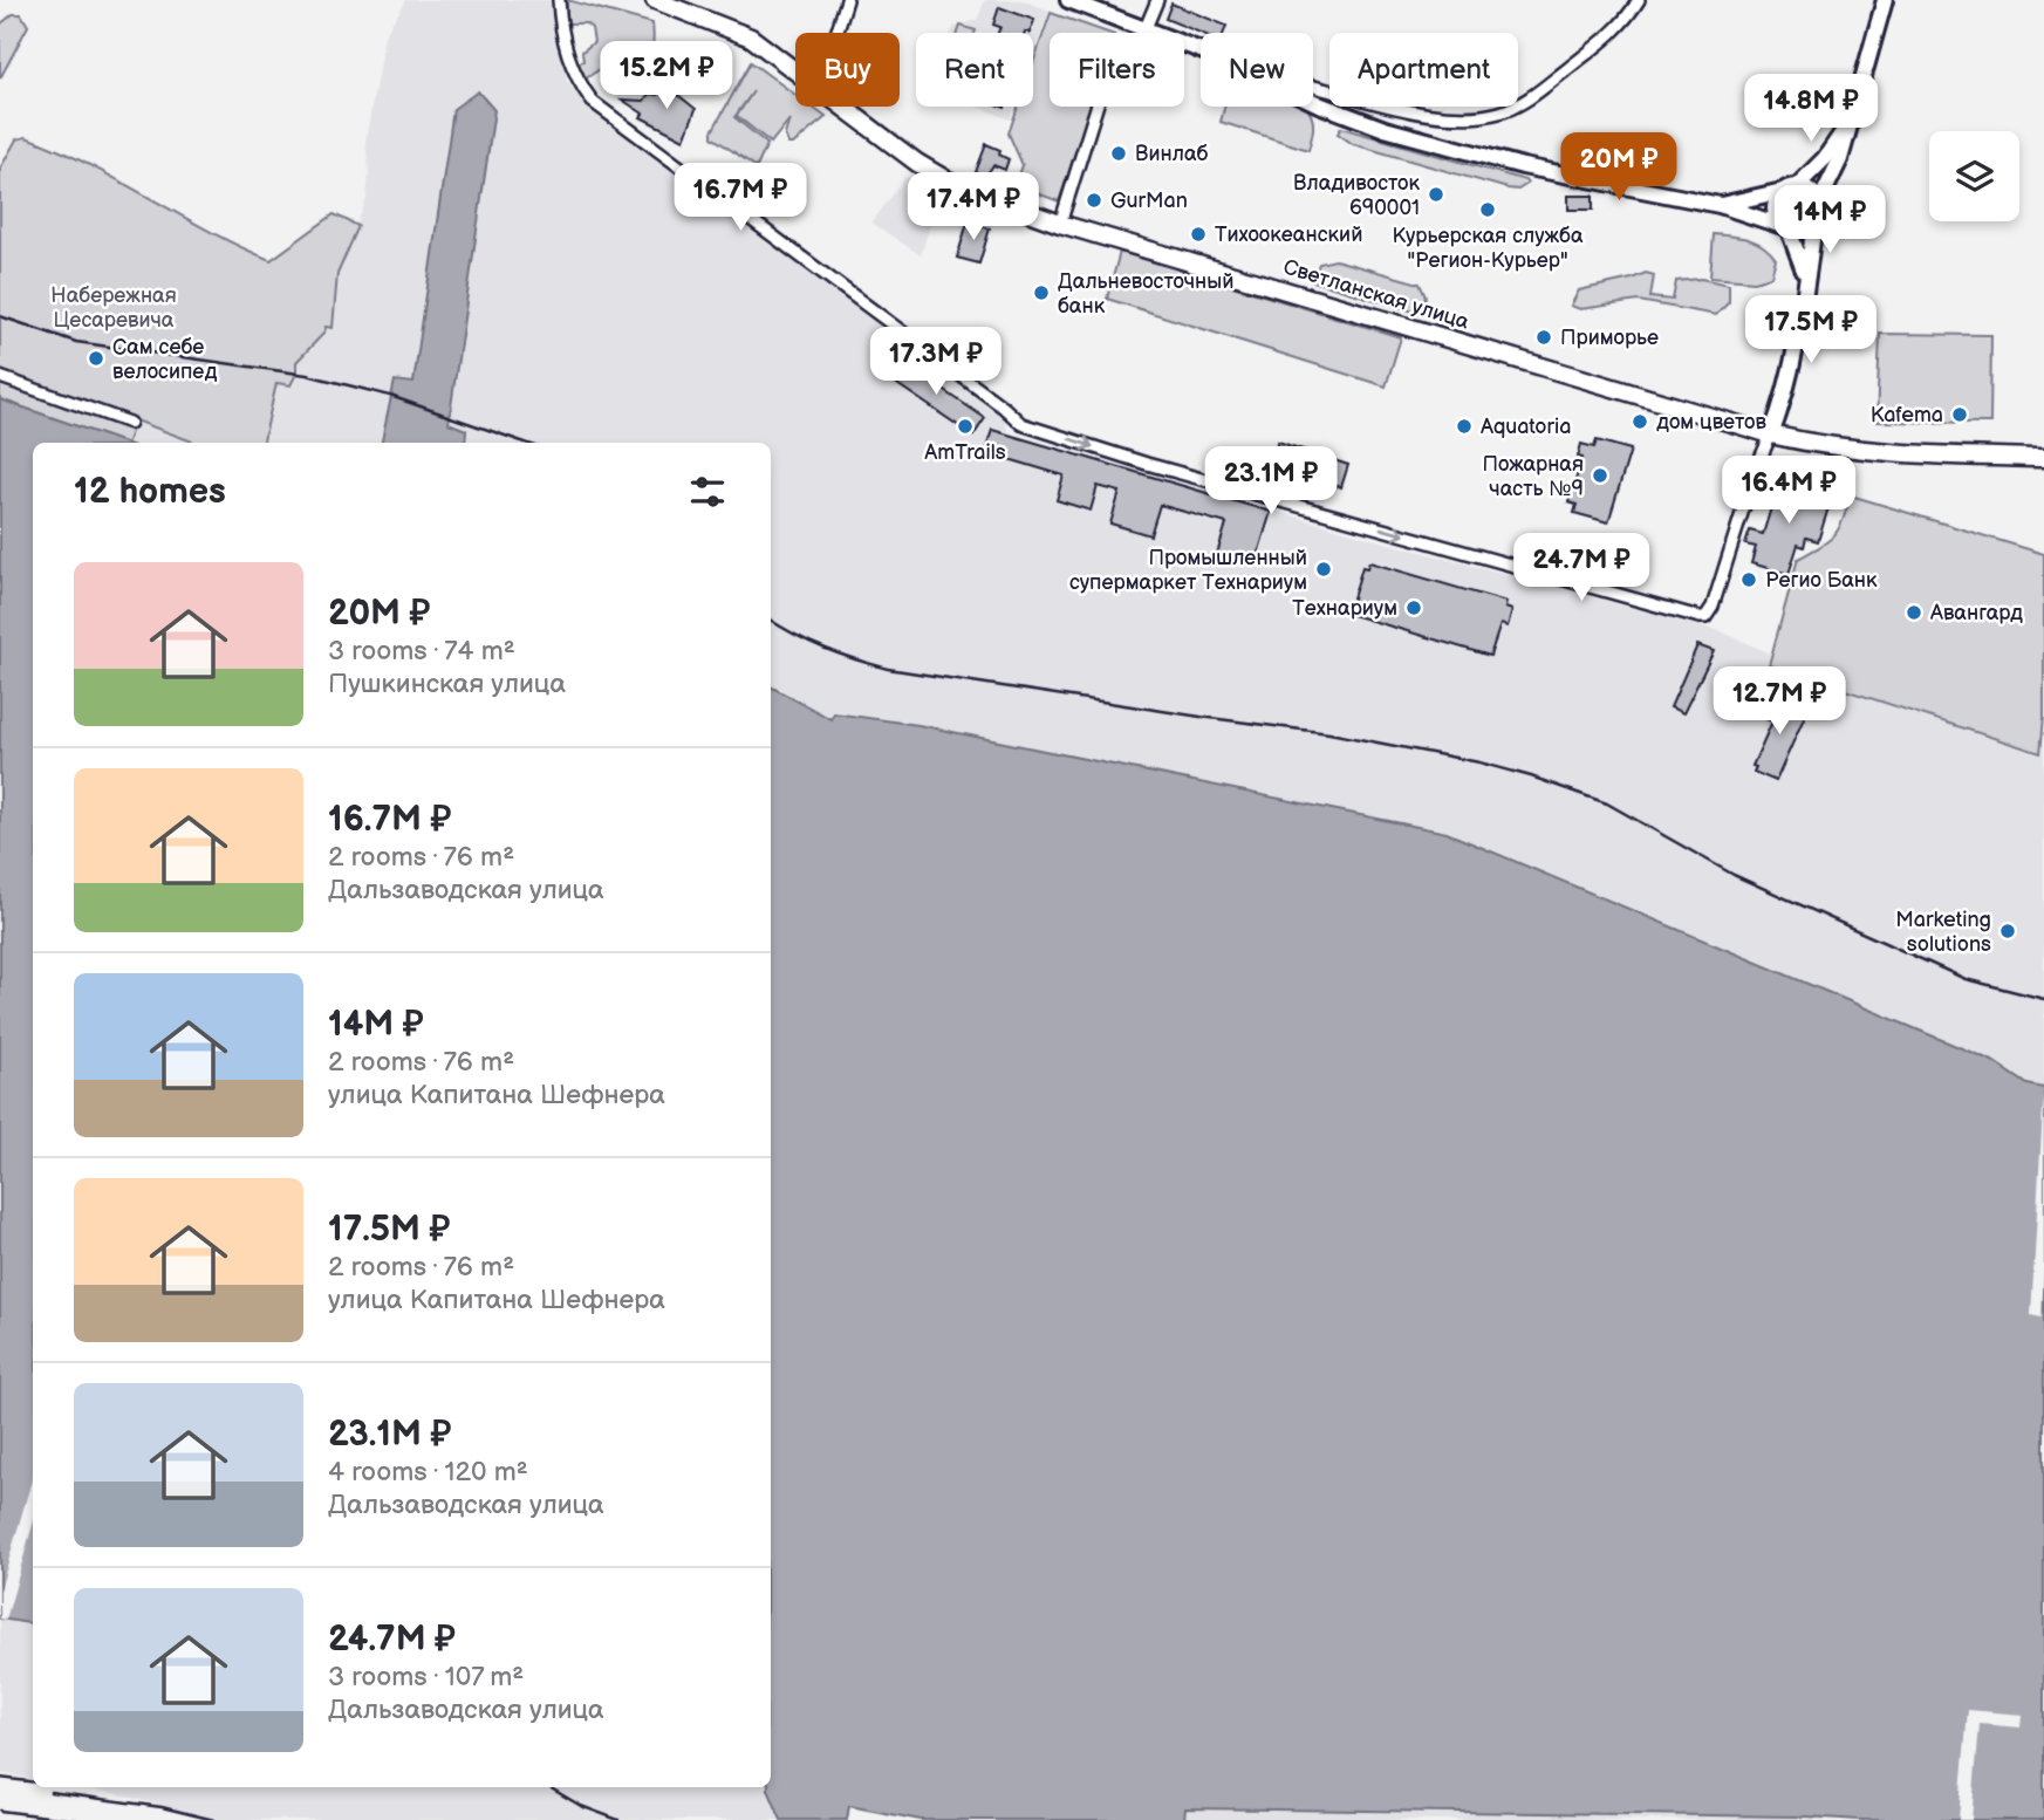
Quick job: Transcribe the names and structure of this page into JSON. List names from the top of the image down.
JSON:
{
  "streets": {
    "main road": ["Светланская улица"]
  },
  "parks": ["Набережная Цесаревича"],
  "places": [
    "Винлаб",
    "Владивосток 690001",
    "GurMan",
    "Курьерская служба \"Регион-Курьер\"",
    "Тихоокеанский",
    "Дальневосточный банк",
    "Приморье",
    "Сам себе велосипед",
    "Kafema",
    "дом цветов",
    "AmTrails",
    "Aquatoria",
    "Пожарная часть №9",
    "Промышленный супермаркет Технариум",
    "Регио Банк",
    "Технариум",
    "Авангард",
    "Marketing solutions"
  ],
  "page": {
    "chip": [
      "Buy",
      "Rent",
      "Filters",
      "New",
      "Apartment"
    ],
    "price": [
      "15.2M ₽",
      "14.8M ₽",
      "20M ₽",
      "16.7M ₽",
      "17.4M ₽",
      "14M ₽",
      "17.5M ₽",
      "17.3M ₽",
      "23.1M ₽",
      "16.4M ₽",
      "24.7M ₽",
      "12.7M ₽"
    ],
    "heading": "12 homes",
    "list": [
      {
        "name": "20M ₽",
        "note": "3 rooms · 74 m² · Пушкинская улица"
      },
      {
        "name": "16.7M ₽",
        "note": "2 rooms · 76 m² · Дальзаводская улица"
      },
      {
        "name": "14M ₽",
        "note": "2 rooms · 76 m² · улица Капитана Шефнера"
      },
      {
        "name": "17.5M ₽",
        "note": "2 rooms · 76 m² · улица Капитана Шефнера"
      },
      {
        "name": "23.1M ₽",
        "note": "4 rooms · 120 m² · Дальзаводская улица"
      },
      {
        "name": "24.7M ₽",
        "note": "3 rooms · 107 m² · Дальзаводская улица"
      }
    ]
  }
}
